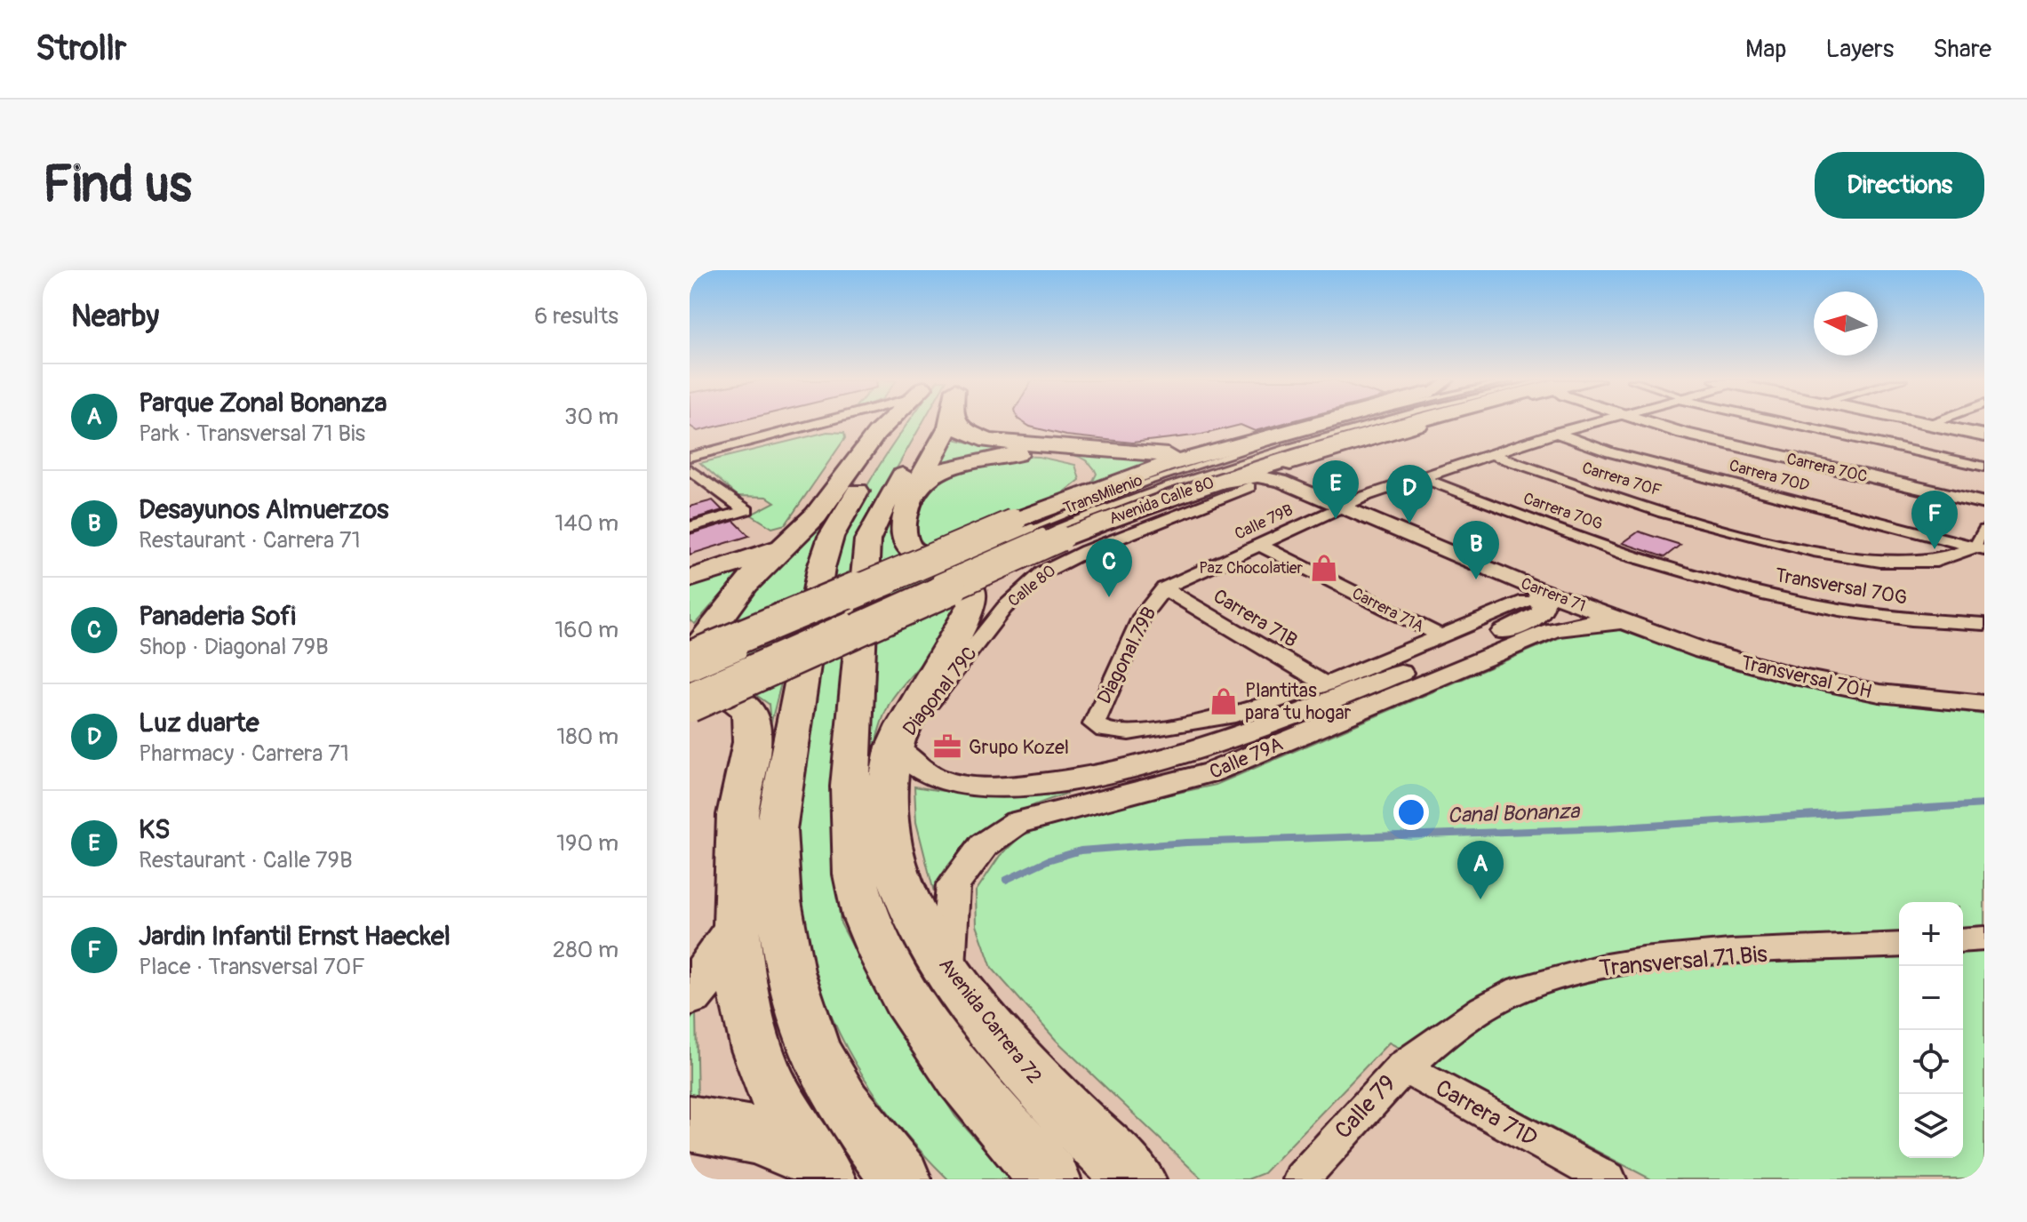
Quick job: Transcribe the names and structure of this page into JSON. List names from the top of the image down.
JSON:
{
  "streets": {
    "highway": ["Avenida Calle 80", "Avenida Carrera 72"],
    "street": [
      "Carrera 70C",
      "Carrera 70D",
      "Carrera 70F",
      "Carrera 70G",
      "Calle 79B",
      "Calle 80",
      "Transversal 70G",
      "Carrera 71",
      "Carrera 71A",
      "Carrera 71B",
      "Diagonal 79B",
      "Transversal 70H",
      "Diagonal 79C",
      "Calle 79A",
      "Transversal 71 Bis",
      "Calle 79",
      "Carrera 71D"
    ],
    "lane": ["TransMilenio"]
  },
  "crossings": [
    ["Carrera 70D", "Carrera 70F"],
    ["Carrera 70D", "Calle 79B"],
    ["Carrera 70F", "Calle 79B"],
    ["TransMilenio", "Avenida Calle 80"],
    ["Avenida Calle 80", "Carrera 71"],
    ["Carrera 70G", "Calle 79B"],
    ["Carrera 70G", "Transversal 70G"],
    ["Calle 79B", "Carrera 71"],
    ["Calle 79B", "Carrera 71A"],
    ["Calle 79B", "Carrera 71B"],
    ["Calle 79B", "Diagonal 79B"],
    ["Calle 80", "Carrera 71"],
    ["Calle 80", "Diagonal 79C"],
    ["Carrera 71", "Transversal 70H"],
    ["Carrera 71", "Calle 79A"],
    ["Carrera 71A", "Calle 79A"],
    ["Carrera 71B", "Diagonal 79B"],
    ["Carrera 71B", "Calle 79A"],
    ["Diagonal 79B", "Calle 79A"],
    ["Transversal 70H", "Calle 79A"],
    ["Diagonal 79C", "Calle 79A"],
    ["Diagonal 79C", "Avenida Carrera 72"],
    ["Calle 79A", "Avenida Carrera 72"],
    ["Transversal 71 Bis", "Calle 79"],
    ["Transversal 71 Bis", "Carrera 71D"],
    ["Calle 79", "Carrera 71D"]
  ],
  "water": ["Canal Bonanza"],
  "places": {
    "shop": ["Paz Chocolatier", "Plantitas para tu hogar"],
    "office": ["Grupo Kozel"]
  },
  "north": "left",
  "page": {
    "header": "Strollr",
    "nav": ["Map", "Layers", "Share"],
    "buttons": "Directions",
    "title": "Find us",
    "heading": ["Nearby", "6 results"],
    "list": [
      {
        "mark": "A",
        "name": "Parque Zonal Bonanza",
        "note": "Park · Transversal 71 Bis",
        "value": "30 m"
      },
      {
        "mark": "B",
        "name": "Desayunos Almuerzos",
        "note": "Restaurant · Carrera 71",
        "value": "140 m"
      },
      {
        "mark": "C",
        "name": "Panaderia Sofi",
        "note": "Shop · Diagonal 79B",
        "value": "160 m"
      },
      {
        "mark": "D",
        "name": "Luz duarte",
        "note": "Pharmacy · Carrera 71",
        "value": "180 m"
      },
      {
        "mark": "E",
        "name": "KS",
        "note": "Restaurant · Calle 79B",
        "value": "190 m"
      },
      {
        "mark": "F",
        "name": "Jardin Infantil Ernst Haeckel",
        "note": "Place · Transversal 70F",
        "value": "280 m"
      }
    ],
    "pins": [
      "E",
      "D",
      "F",
      "B",
      "C",
      "A"
    ],
    "map_buttons": ["+", "−"]
  }
}
